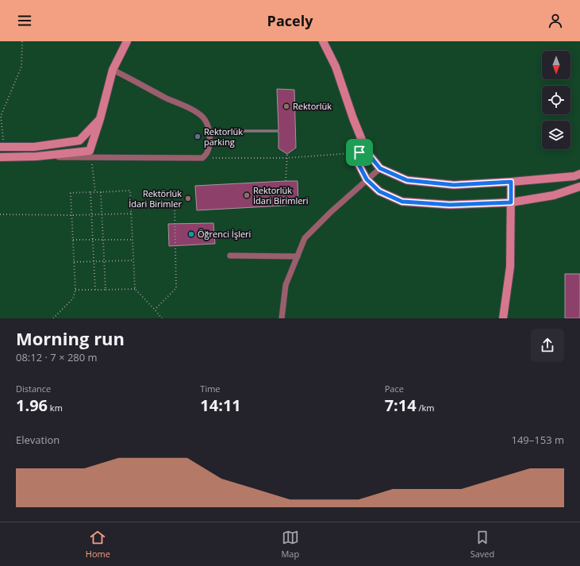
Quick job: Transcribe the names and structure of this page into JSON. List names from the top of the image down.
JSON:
{
  "places": [
    "Rektorlük",
    "Rektorlük parking",
    "Rektorlük İdari Birimleri",
    "Rektörlük İdari Birimler",
    "Öğrenci İşleri"
  ],
  "north": "bottom",
  "page": {
    "header": "Pacely",
    "heading": ["Morning run", "08:12 · 7 × 280 m"],
    "stats": [
      ["Distance", "1.96 km"],
      ["Time", "14:11"],
      ["Pace", "7:14 /km"]
    ],
    "chart": ["Elevation", "149–153 m"],
    "tabs": ["Home", "Map", "Saved"]
  }
}
